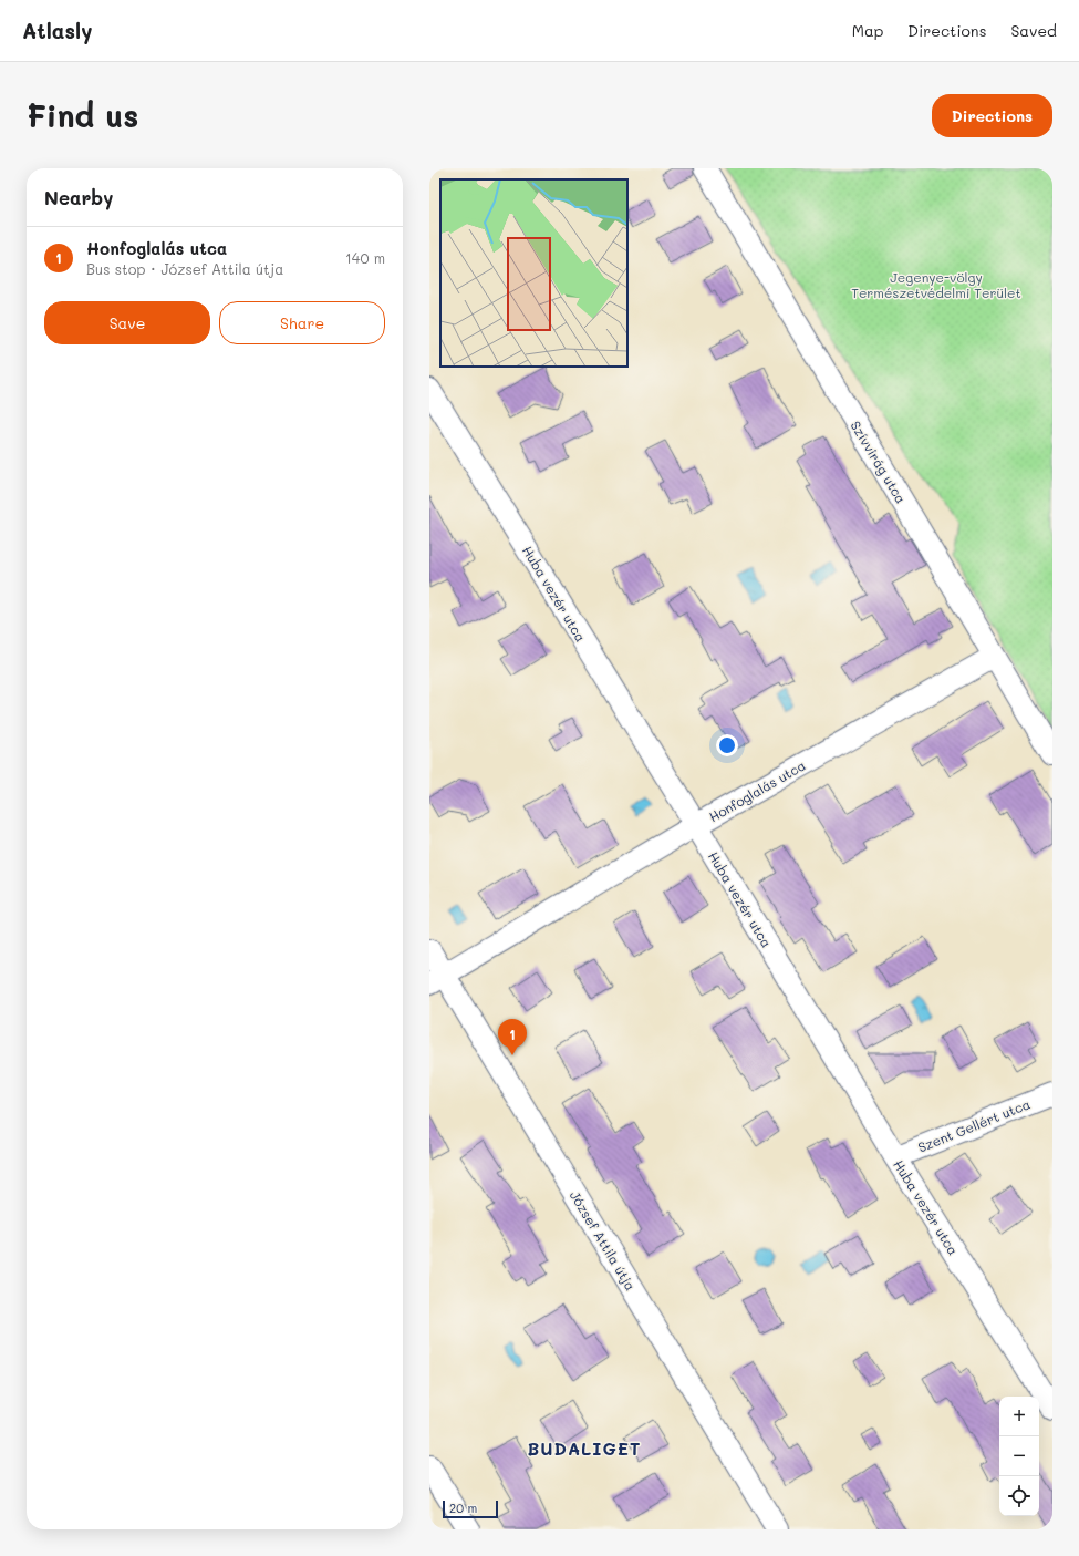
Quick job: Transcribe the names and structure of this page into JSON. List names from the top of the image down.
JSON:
{
  "streets": {
    "street": [
      "Szívvirág utca",
      "Huba vezér utca",
      "Honfoglalás utca",
      "Szent Gellért utca",
      "József Attila útja"
    ]
  },
  "crossings": [
    ["Szívvirág utca", "Honfoglalás utca"],
    ["Huba vezér utca", "Honfoglalás utca"],
    ["Huba vezér utca", "Szent Gellért utca"],
    ["Honfoglalás utca", "József Attila útja"]
  ],
  "districts": ["BUDALIGET"],
  "parks": ["Jegenye-völgy Természetvédelmi Terület"],
  "scale_bar": "20 m",
  "page": {
    "header": "Atlasly",
    "nav": ["Map", "Directions", "Saved"],
    "buttons": [
      "Directions",
      ["Save", "Share"]
    ],
    "title": "Find us",
    "heading": "Nearby",
    "list": [
      {
        "mark": "1",
        "name": "Honfoglalás utca",
        "note": "Bus stop · József Attila útja",
        "value": "140 m"
      }
    ],
    "pins": "1",
    "map_buttons": ["+", "−"],
    "scale": "20 m"
  }
}
